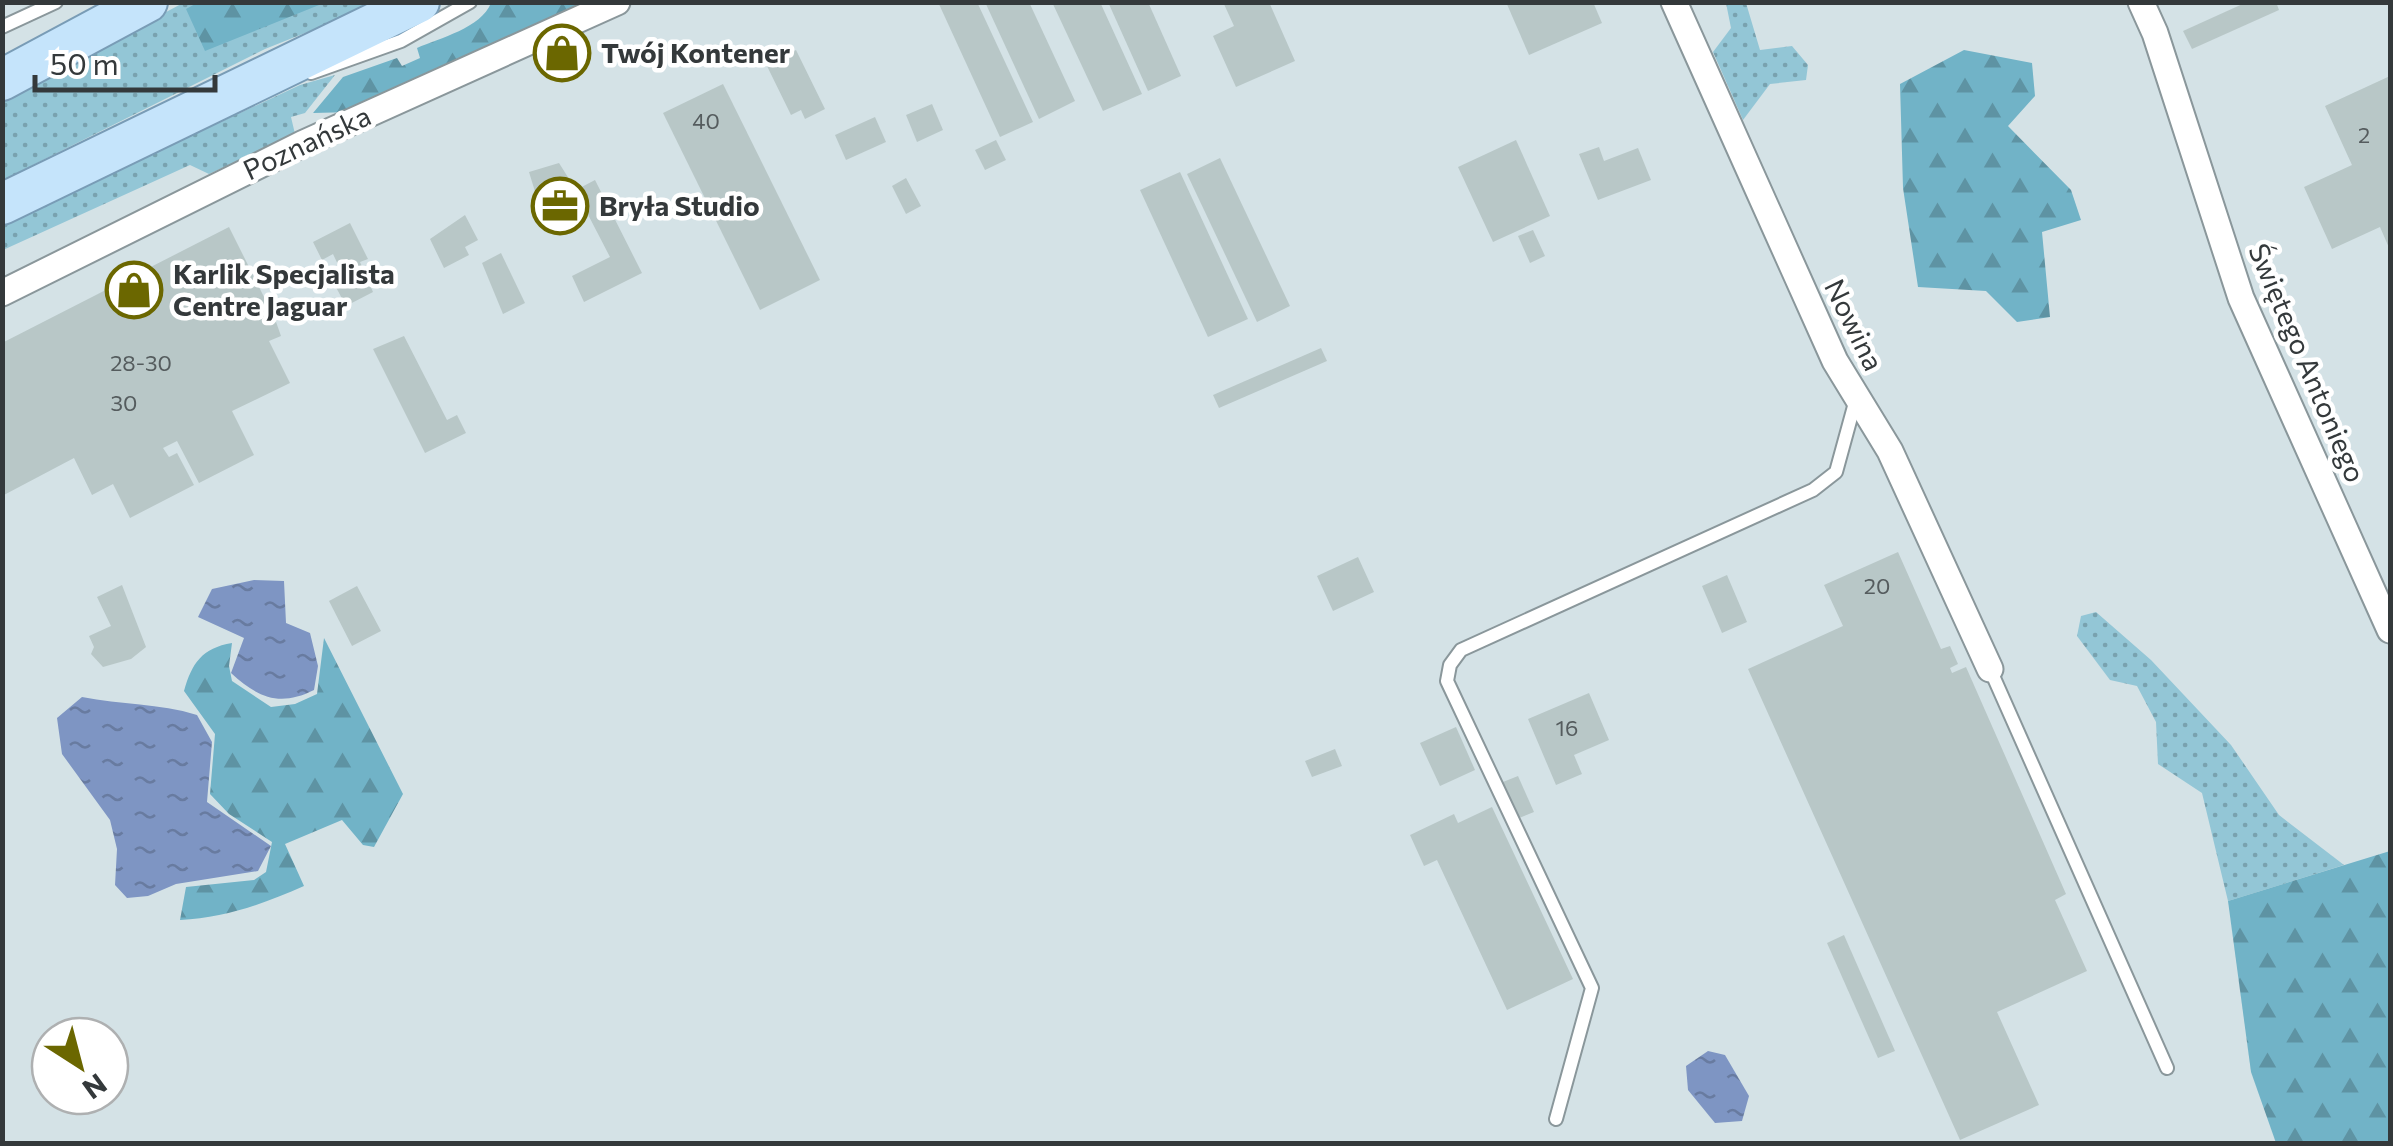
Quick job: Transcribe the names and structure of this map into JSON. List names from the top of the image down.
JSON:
{
  "streets": {
    "street": ["Poznańska", "Nowina", "Świętego Antoniego"]
  },
  "places": {
    "shop": ["Twój Kontener", "Karlik Specjalista Centre Jaguar"],
    "office": ["Bryła Studio"]
  },
  "house_numbers": [
    "40",
    "2",
    "28-30",
    "30",
    "20",
    "16"
  ],
  "scale_bar": "50 m",
  "north": "bottom right"
}
